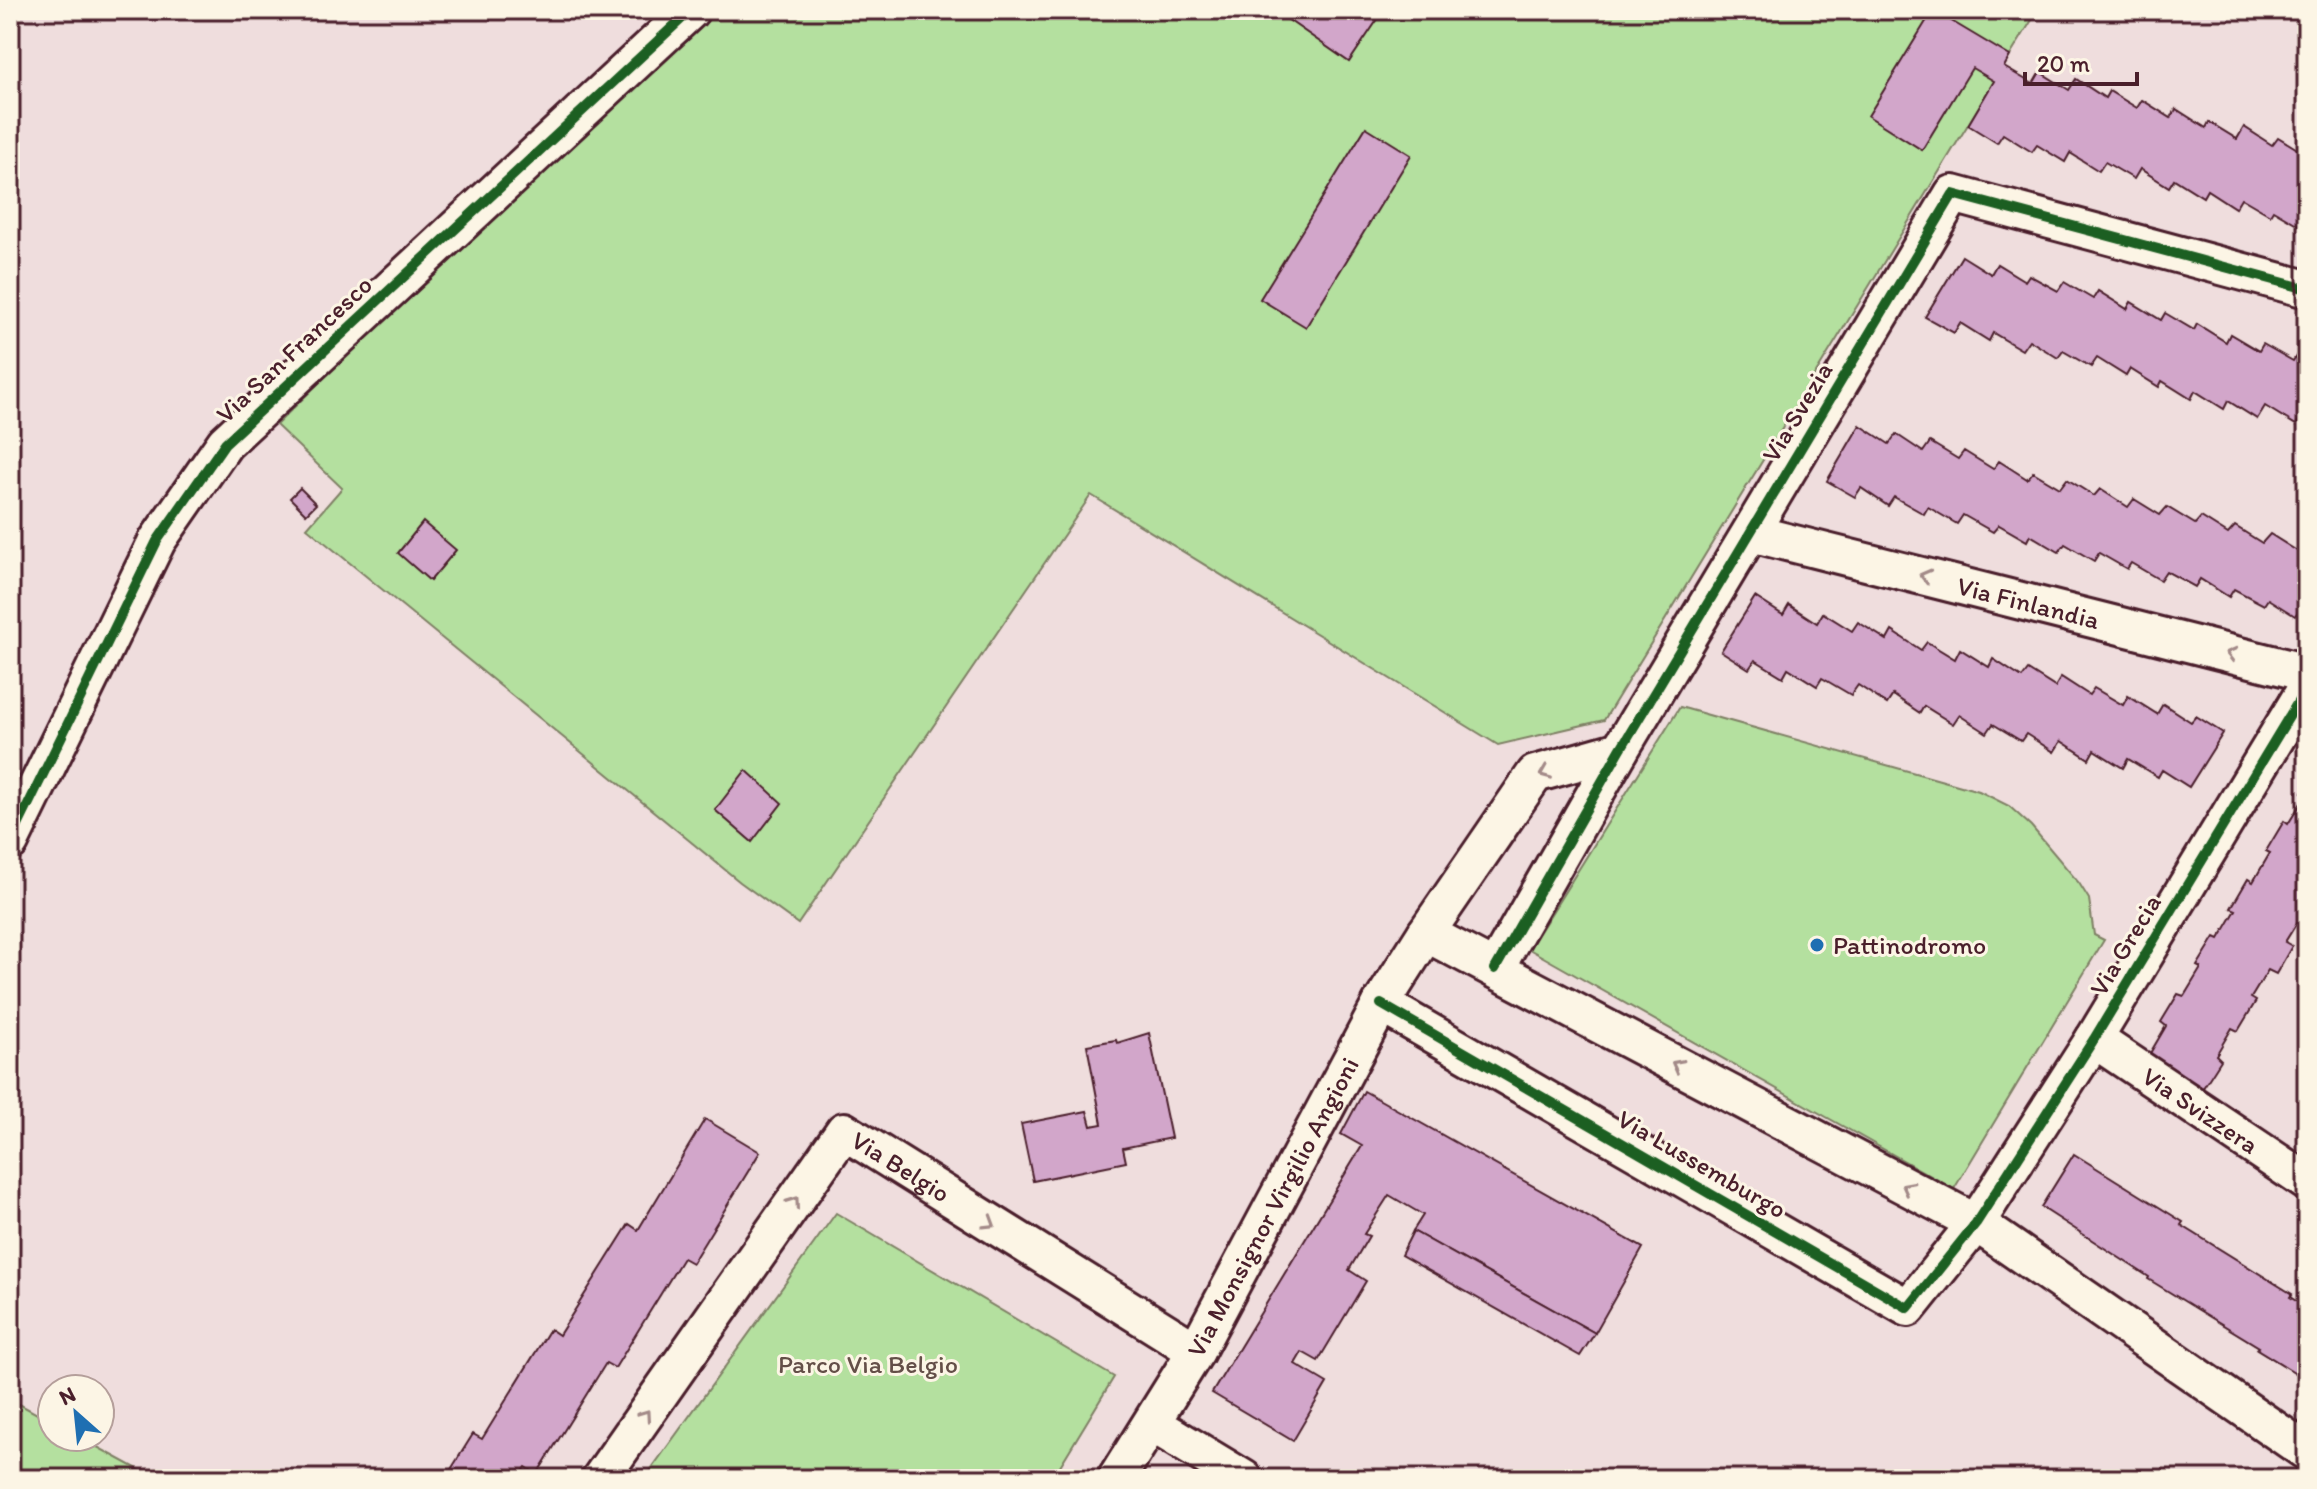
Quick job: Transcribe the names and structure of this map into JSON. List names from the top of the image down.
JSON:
{
  "streets": {
    "street": [
      "Via San Francesco",
      "Via Svezia",
      "Via Finlandia",
      "Via Grecia",
      "Via Svizzera",
      "Via Lussemburgo",
      "Via Belgio",
      "Via Monsignor Virgilio Angioni"
    ]
  },
  "crossings": [
    ["Via Svezia", "Via Finlandia"],
    ["Via Grecia", "Via Svizzera"],
    ["Via Grecia", "Via Lussemburgo"],
    ["Via Lussemburgo", "Via Monsignor Virgilio Angioni"],
    ["Via Belgio", "Via Monsignor Virgilio Angioni"]
  ],
  "one_way": ["Via Finlandia"],
  "parks": ["Parco Via Belgio"],
  "places": ["Pattinodromo"],
  "scale_bar": "20 m",
  "north": "top left"
}
